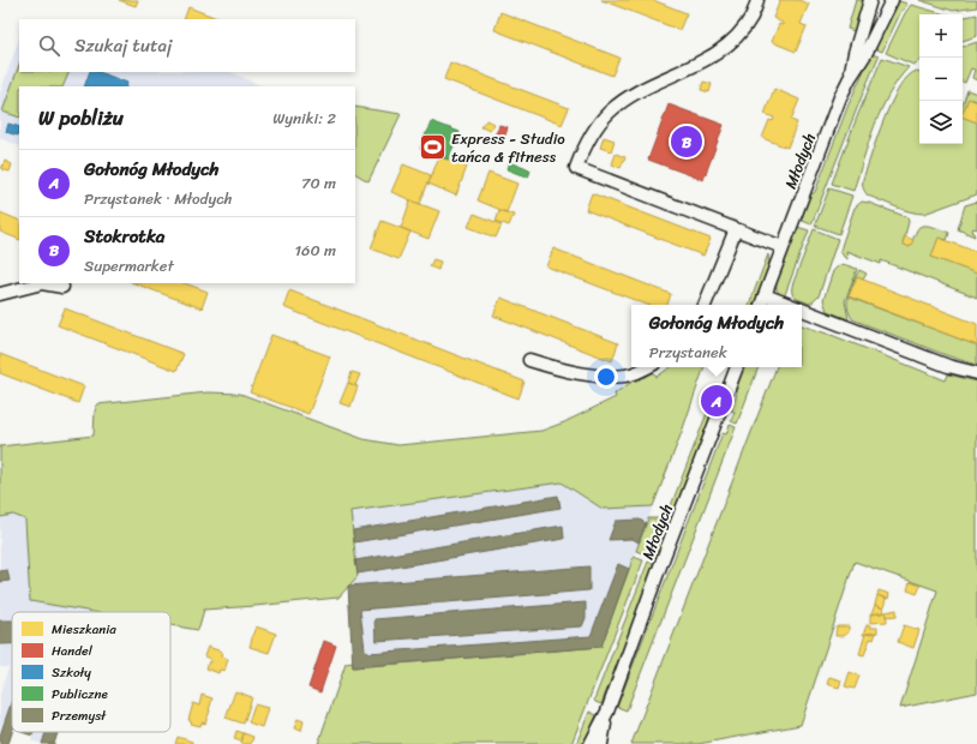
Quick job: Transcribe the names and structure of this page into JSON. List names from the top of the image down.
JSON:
{
  "streets": {
    "street": ["Młodych"]
  },
  "places": {
    "sports": ["Express - Studio tańca & fitness"]
  },
  "legend": [
    "Mieszkania",
    "Handel",
    "Szkoły",
    "Publiczne",
    "Przemysł"
  ],
  "page": {
    "map_buttons": ["+", "−"],
    "search": "Szukaj tutaj",
    "heading": ["W pobliżu", "Wyniki: 2"],
    "pins": ["B", "A"],
    "list": [
      {
        "mark": "A",
        "name": "Gołonóg Młodych",
        "note": "Przystanek · Młodych",
        "value": "70 m"
      },
      {
        "mark": "B",
        "name": "Stokrotka",
        "note": "Supermarket",
        "value": "160 m"
      }
    ],
    "popup": ["Gołonóg Młodych", "Przystanek"]
  }
}
